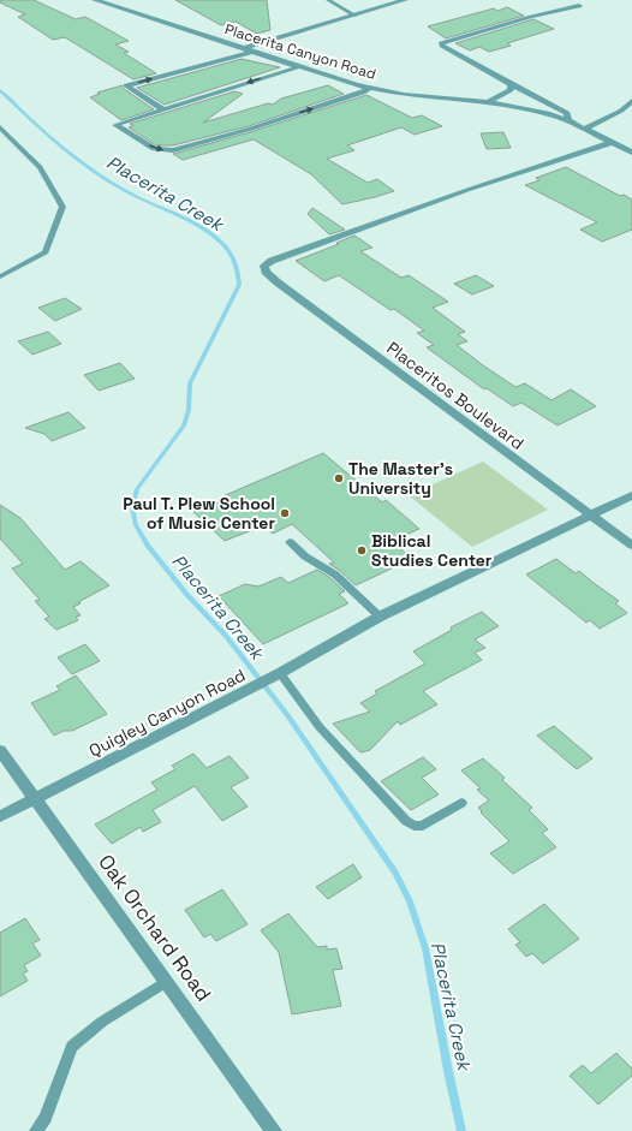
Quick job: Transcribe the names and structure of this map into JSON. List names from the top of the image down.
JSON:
{
  "streets": {
    "street": [
      "Placerita Canyon Road",
      "Placeritos Boulevard",
      "Quigley Canyon Road",
      "Oak Orchard Road"
    ]
  },
  "crossings": [
    ["Placerita Canyon Road", "Placeritos Boulevard"],
    ["Placeritos Boulevard", "Quigley Canyon Road"],
    ["Quigley Canyon Road", "Oak Orchard Road"]
  ],
  "water": ["Placerita Creek"],
  "places": ["The Master's University", "Paul T. Plew School of Music Center", "Biblical Studies Center"]
}
